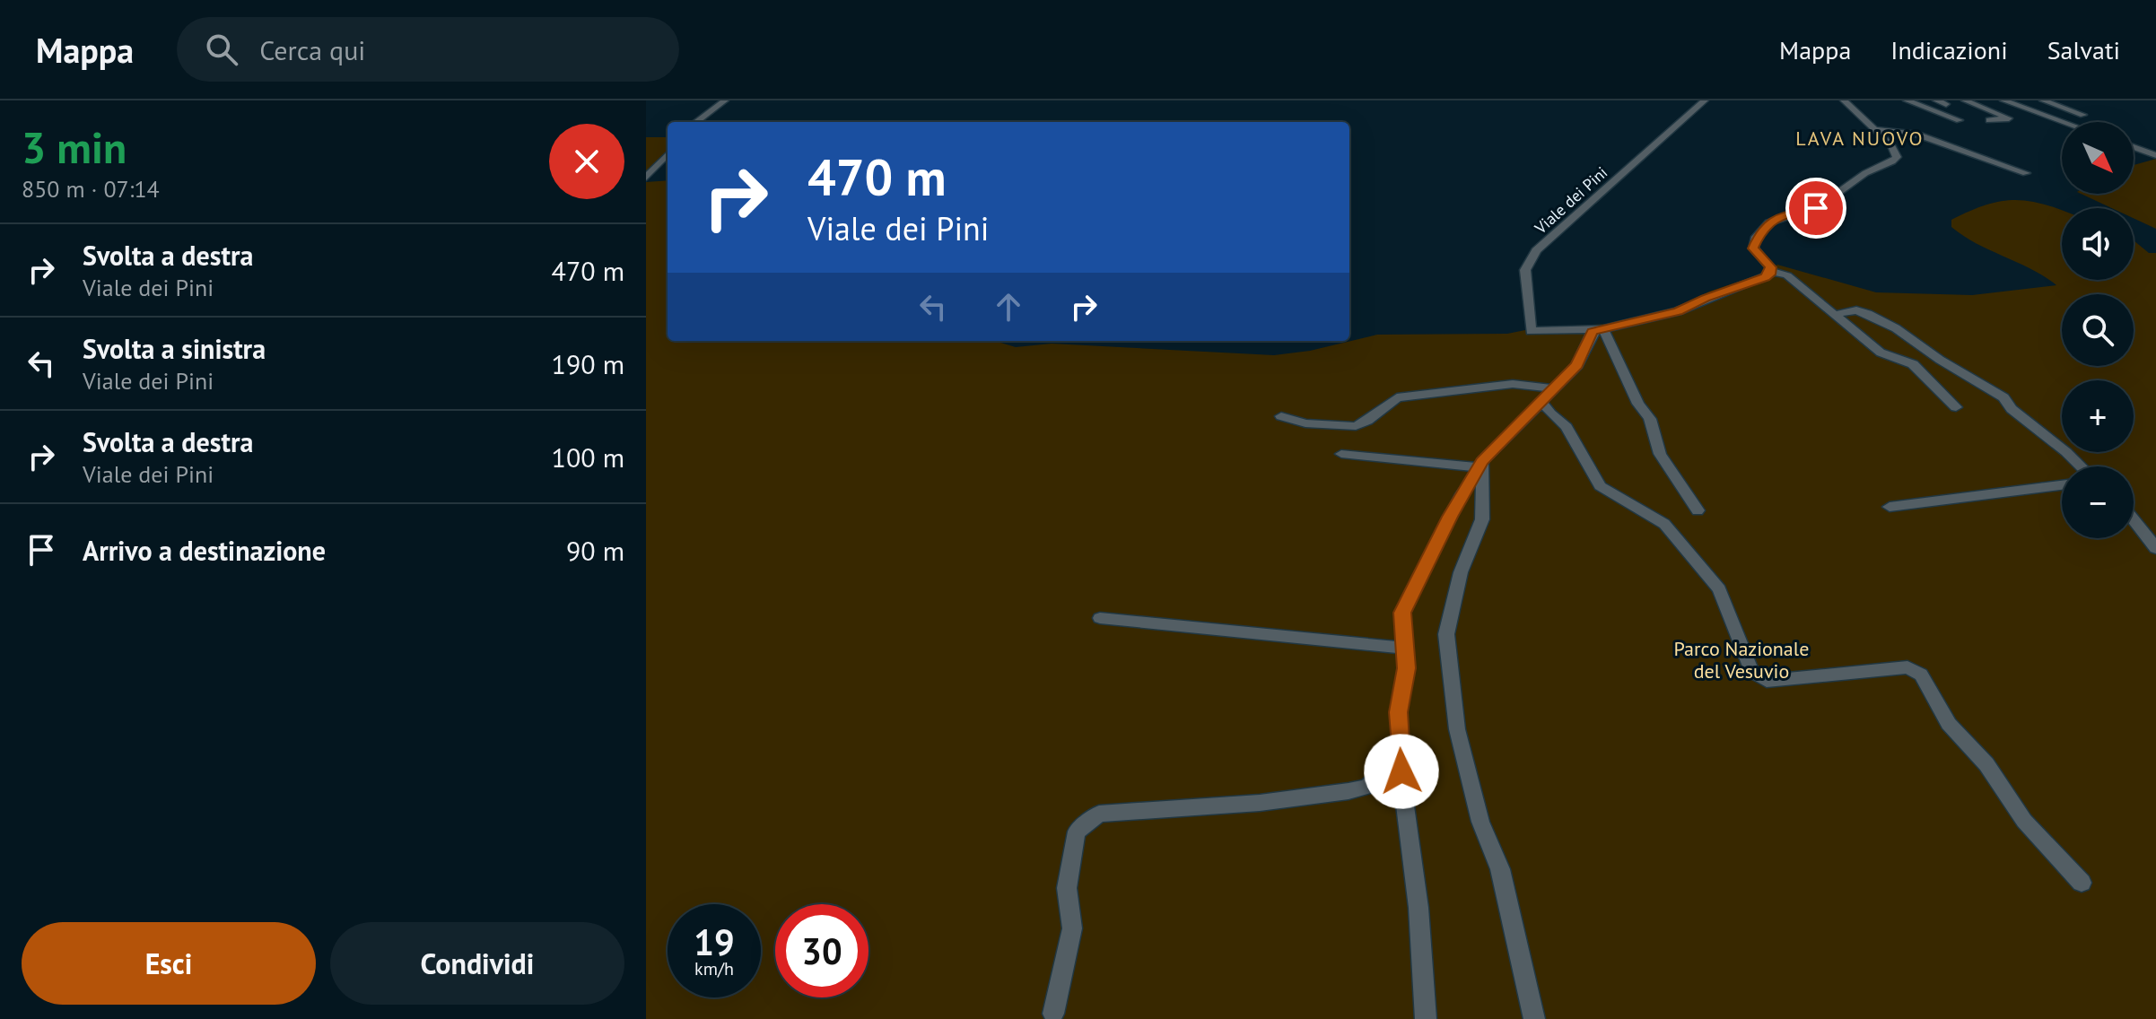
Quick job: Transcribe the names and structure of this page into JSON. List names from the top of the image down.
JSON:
{
  "streets": {
    "street": ["Viale dei Pini"]
  },
  "districts": ["LAVA NUOVO"],
  "parks": ["Parco Nazionale del Vesuvio"],
  "north": "bottom right",
  "page": {
    "header": "Mappa",
    "search": "Cerca qui",
    "nav": ["Mappa", "Indicazioni", "Salvati"],
    "heading": ["3 min", "850 m · 07:14"],
    "map_buttons": ["+", "−"],
    "turn": ["470 m", "Viale dei Pini"],
    "list": [
      {
        "name": "Svolta a destra",
        "note": "Viale dei Pini",
        "value": "470 m"
      },
      {
        "name": "Svolta a sinistra",
        "note": "Viale dei Pini",
        "value": "190 m"
      },
      {
        "name": "Svolta a destra",
        "note": "Viale dei Pini",
        "value": "100 m"
      },
      {
        "name": "Arrivo a destinazione",
        "value": "90 m"
      }
    ],
    "speed": "19 km/h",
    "limit": "30",
    "buttons": ["Esci", "Condividi"]
  }
}
